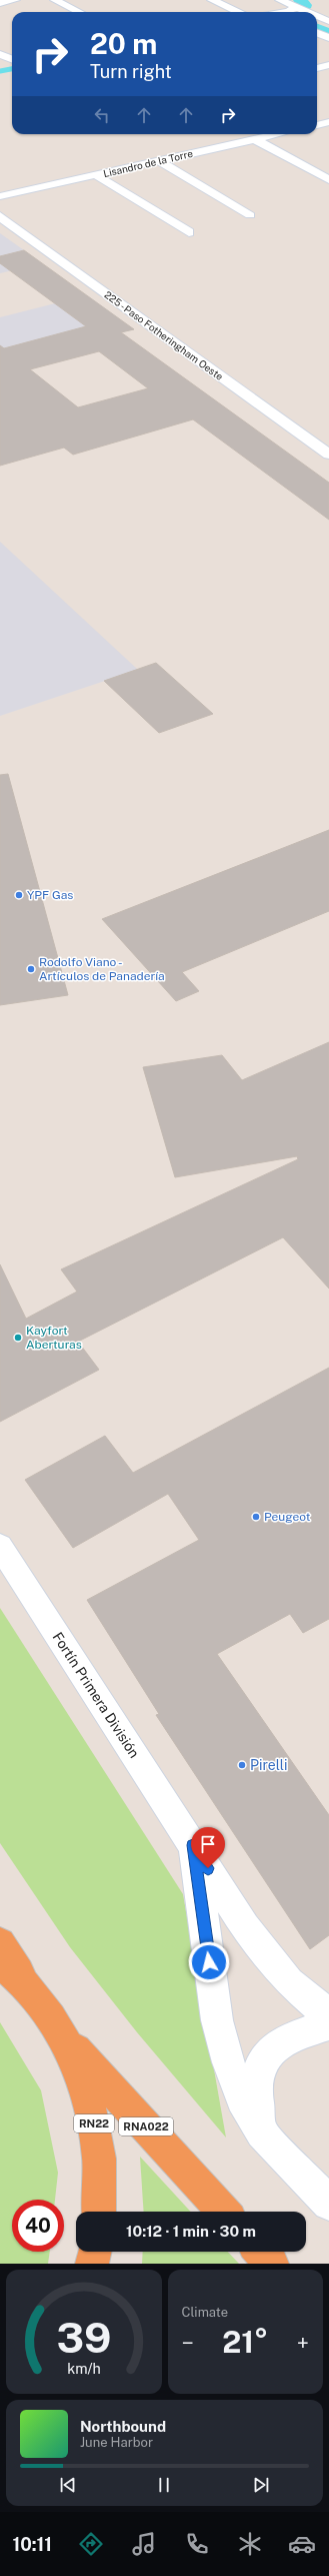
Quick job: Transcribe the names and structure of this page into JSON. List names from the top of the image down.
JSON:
{
  "streets": {
    "highway": ["RN22", "RNA022"],
    "street": ["Lisandro de la Torre", "225 - Paso Fotheringham Oeste", "Fortín Primera División"]
  },
  "crossings": [
    ["RN22", "RNA022"]
  ],
  "places": [
    "YPF Gas",
    "Rodolfo Viano - Artículos de Panadería",
    "Kayfort Aberturas",
    "Peugeot",
    "Pirelli"
  ],
  "page": {
    "turn": ["20 m", "Turn right"],
    "limit": "40",
    "trip": "10:12 · 1 min · 30 m",
    "tile": "Climate",
    "heat": ["−", "21°", "+"],
    "song": ["Northbound", "June Harbor"],
    "tabs": "10:11",
    "gauge": ["39", "km/h"]
  }
}
